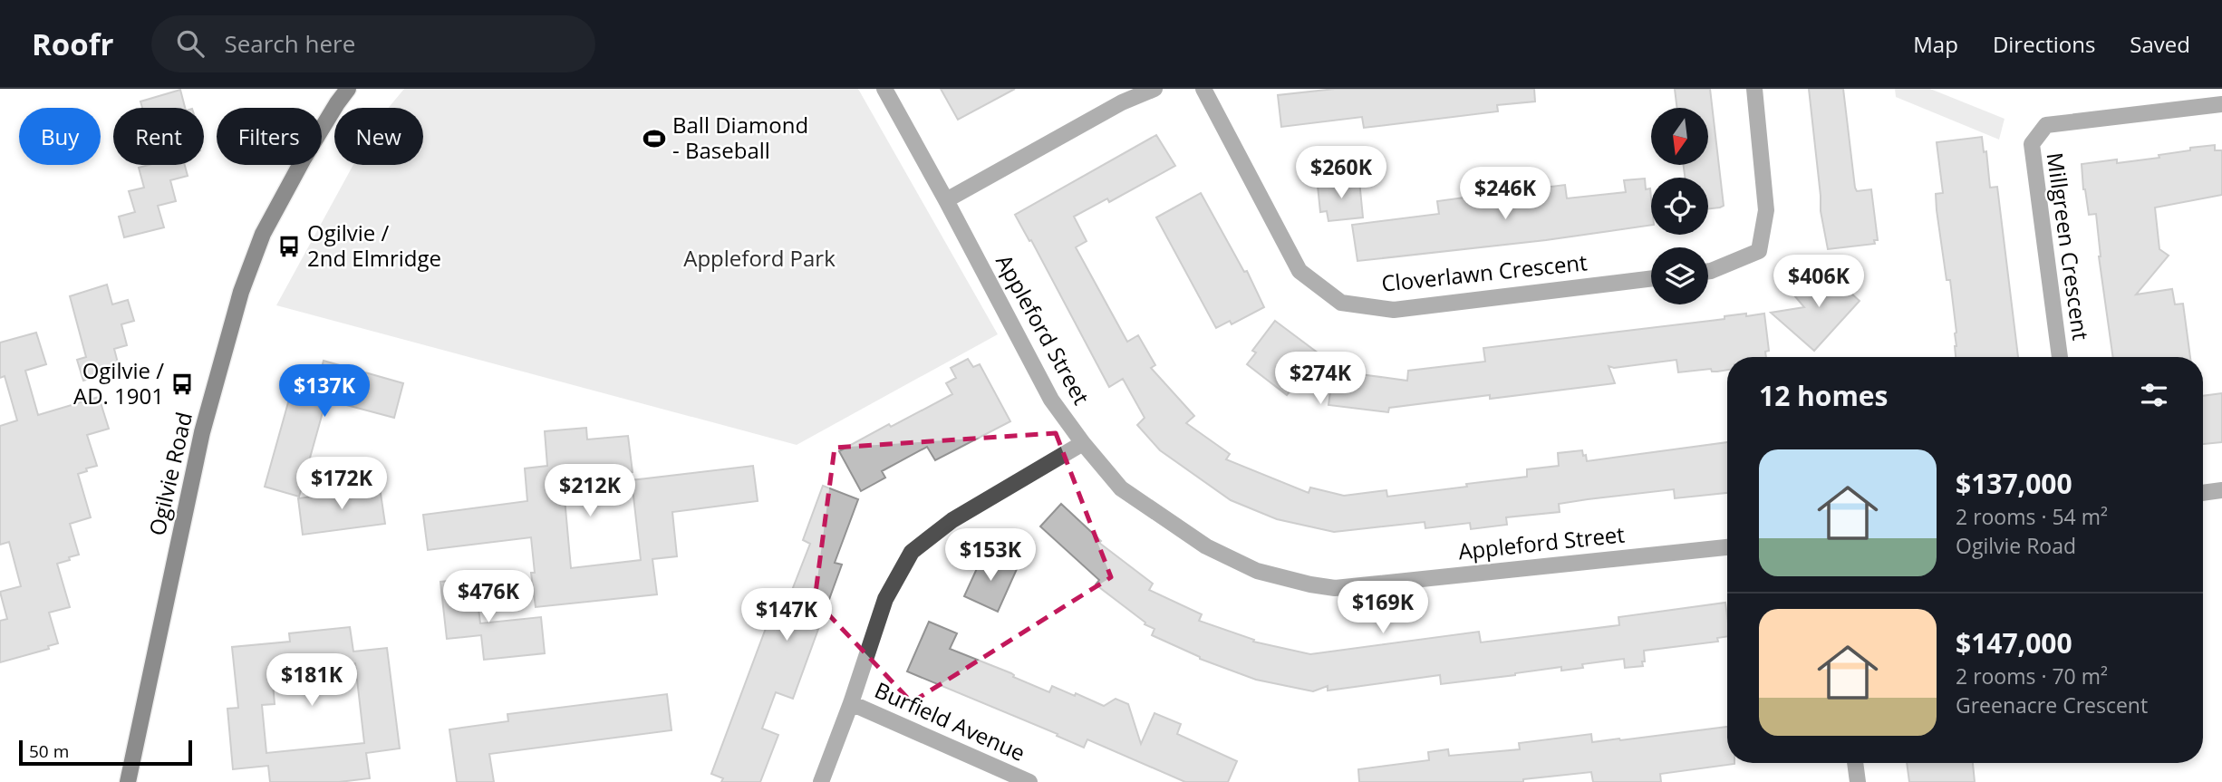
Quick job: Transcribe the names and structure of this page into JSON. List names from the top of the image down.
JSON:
{
  "streets": {
    "main road": ["Ogilvie Road"],
    "street": [
      "Millgreen Crescent",
      "Cloverlawn Crescent",
      "Appleford Street",
      "Burfield Avenue"
    ]
  },
  "parks": ["Appleford Park"],
  "places": {
    "sports": ["Ball Diamond - Baseball"],
    "bus stop": ["Ogilvie / 2nd Elmridge", "Ogilvie / AD. 1901"]
  },
  "scale_bar": "50 m",
  "north": "bottom",
  "page": {
    "header": "Roofr",
    "search": "Search here",
    "nav": ["Map", "Directions", "Saved"],
    "chip": [
      "Buy",
      "Rent",
      "Filters",
      "New"
    ],
    "price": [
      "$260K",
      "$246K",
      "$406K",
      "$274K",
      "$137K",
      "$172K",
      "$212K",
      "$153K",
      "$476K",
      "$169K",
      "$147K",
      "$181K"
    ],
    "heading": "12 homes",
    "list": [
      {
        "name": "$137,000",
        "note": "2 rooms · 54 m² · Ogilvie Road"
      },
      {
        "name": "$147,000",
        "note": "2 rooms · 70 m² · Greenacre Crescent"
      }
    ],
    "scale": "50 m"
  }
}
